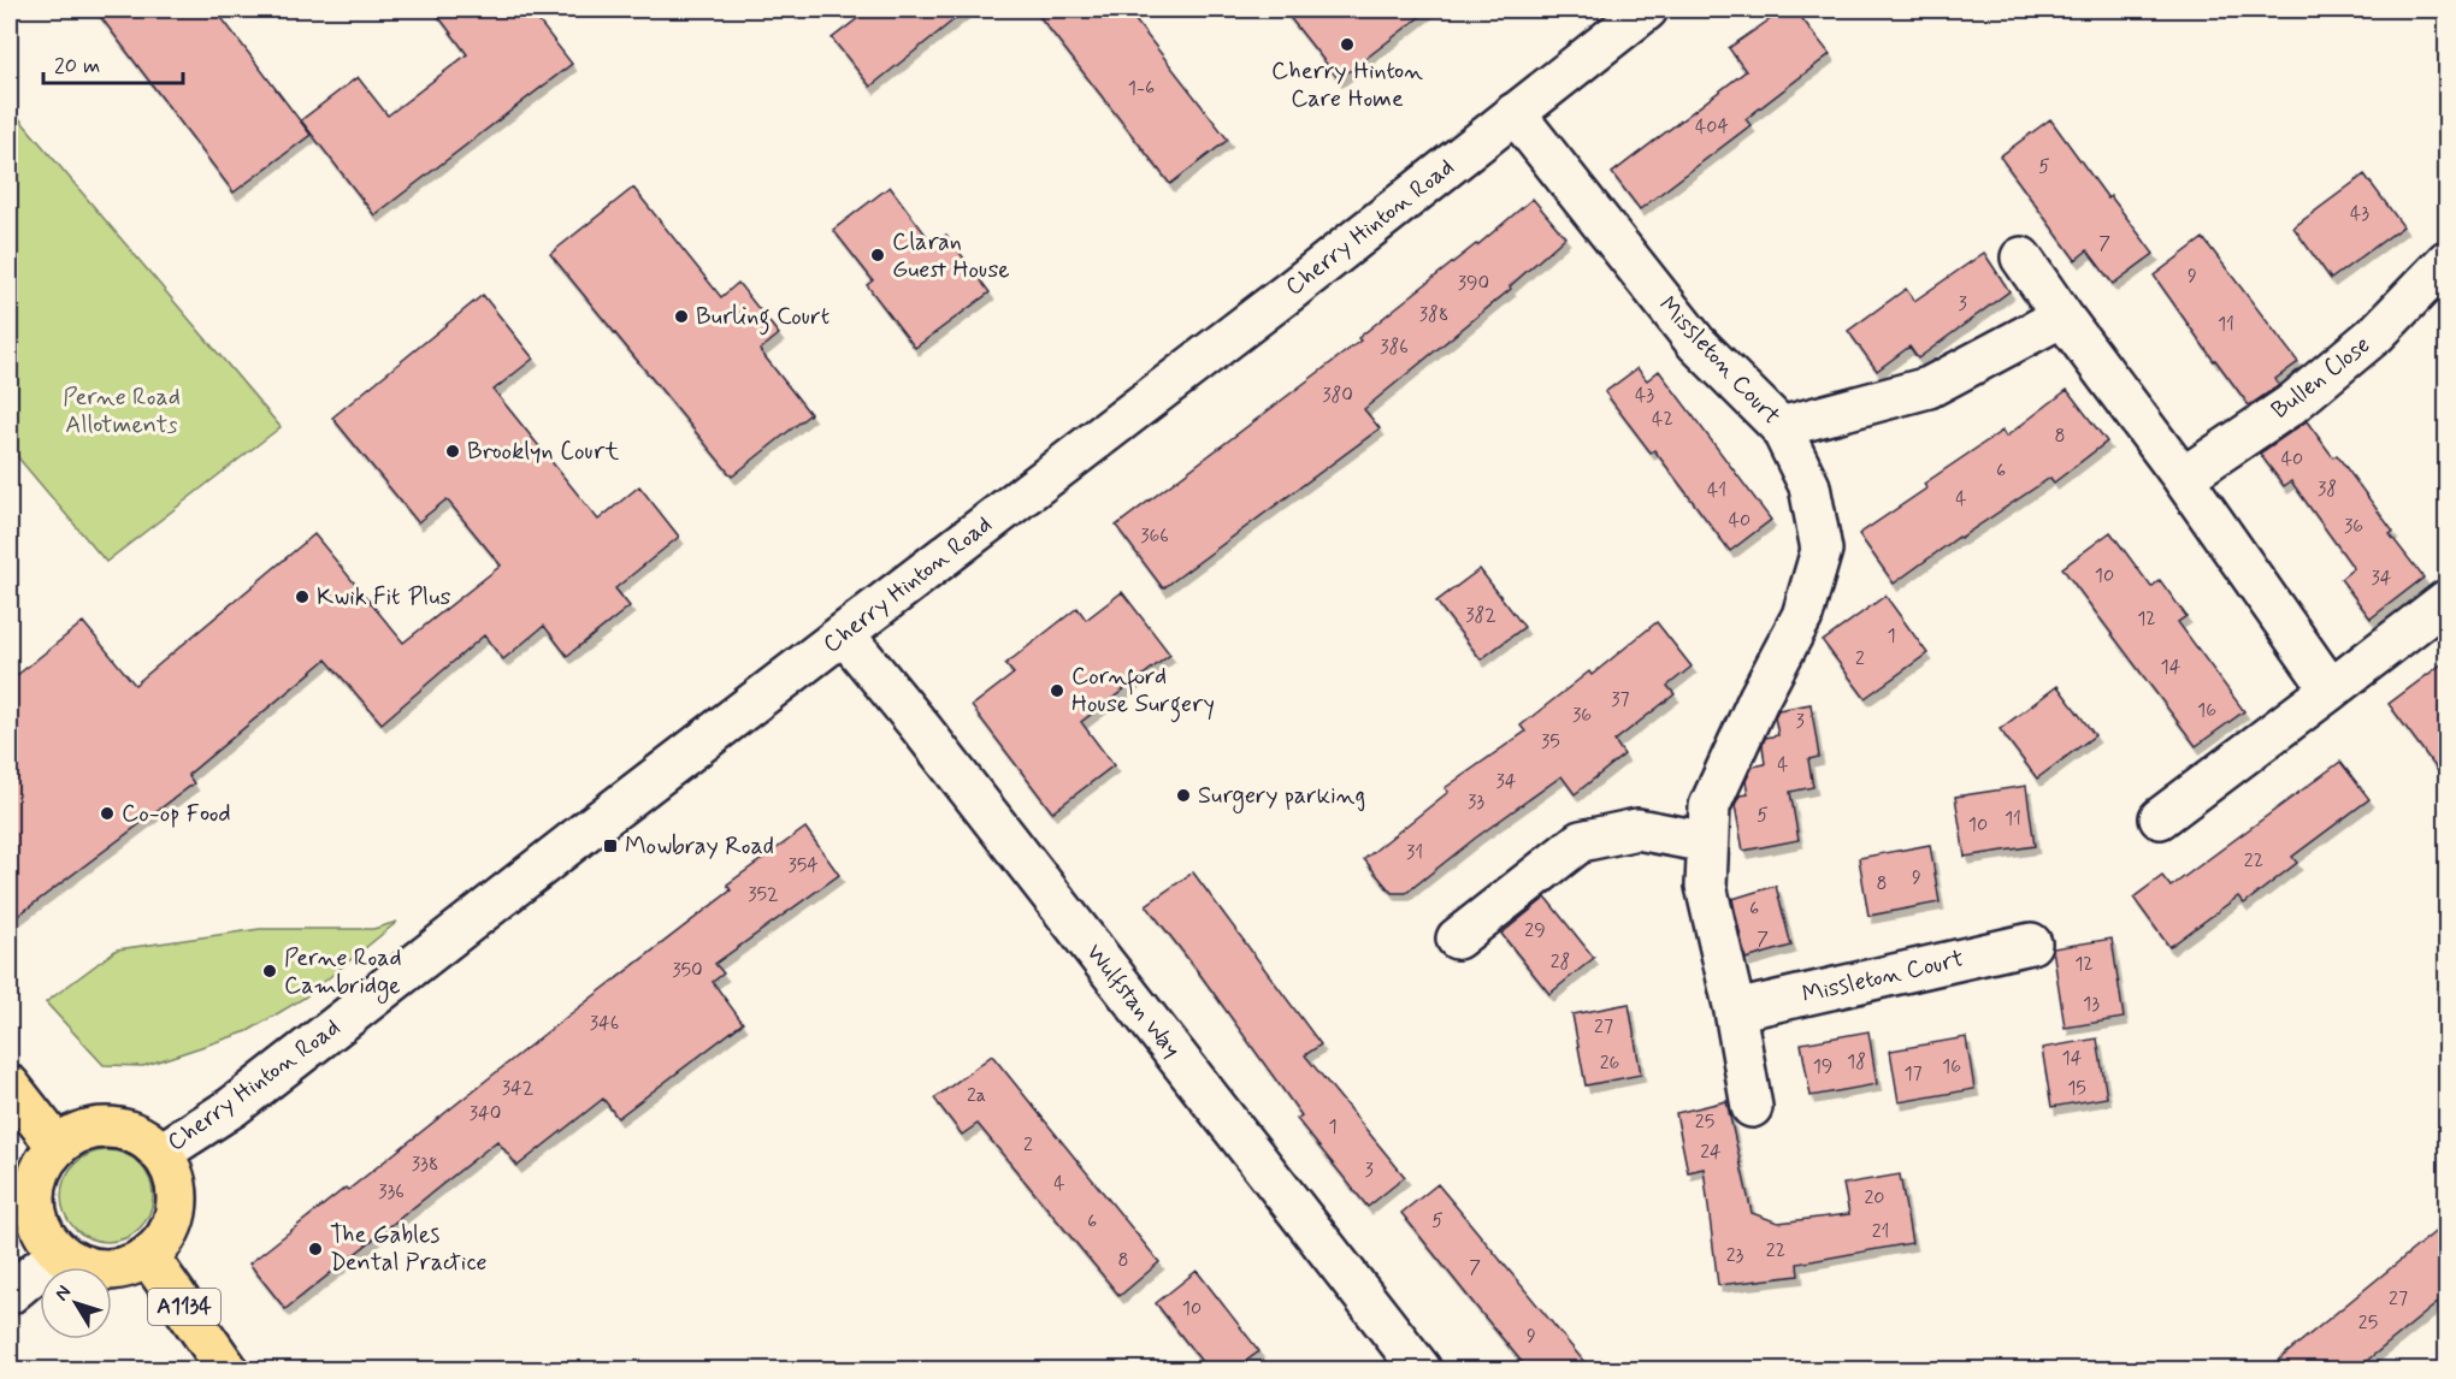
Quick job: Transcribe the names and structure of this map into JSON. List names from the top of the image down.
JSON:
{
  "streets": {
    "main road": ["A1134"],
    "street": [
      "Cherry Hinton Road",
      "Missleton Court",
      "Bullen Close",
      "Wulfstan Way"
    ]
  },
  "crossings": [
    ["Cherry Hinton Road", "Missleton Court"],
    ["Cherry Hinton Road", "Wulfstan Way"],
    ["Cherry Hinton Road", "A1134"]
  ],
  "parks": ["Perne Road Allotments"],
  "places": {
    "other": [
      "Cherry Hinton Care Home",
      "Claran Guest House",
      "Burling Court",
      "Brooklyn Court",
      "Kwik Fit Plus",
      "Cornford House Surgery",
      "Surgery parking",
      "Co-op Food",
      "Perne Road Cambridge",
      "The Gables Dental Practice"
    ],
    "transit": ["Mowbray Road"]
  },
  "house_numbers": [
    "1-6",
    "404",
    "5",
    "43",
    "7",
    "9",
    "390",
    "3",
    "388",
    "11",
    "386",
    "380",
    "43",
    "42",
    "8",
    "40",
    "6",
    "38",
    "41",
    "4",
    "40",
    "36",
    "366",
    "10",
    "34",
    "382",
    "12",
    "1",
    "2",
    "14",
    "37",
    "16",
    "36",
    "3",
    "35",
    "4",
    "34",
    "33",
    "5",
    "11",
    "10",
    "31",
    "22",
    "354",
    "9",
    "8",
    "352",
    "6",
    "29",
    "7",
    "28",
    "12",
    "350",
    "13",
    "346",
    "27",
    "14",
    "18",
    "26",
    "19",
    "16",
    "17",
    "342",
    "15",
    "2a",
    "340",
    "25",
    "1",
    "2",
    "24",
    "338",
    "3",
    "4",
    "336",
    "20",
    "5",
    "6",
    "21",
    "22",
    "23",
    "8",
    "7",
    "27",
    "10",
    "25",
    "9"
  ],
  "scale_bar": "20 m",
  "north": "top left"
}
